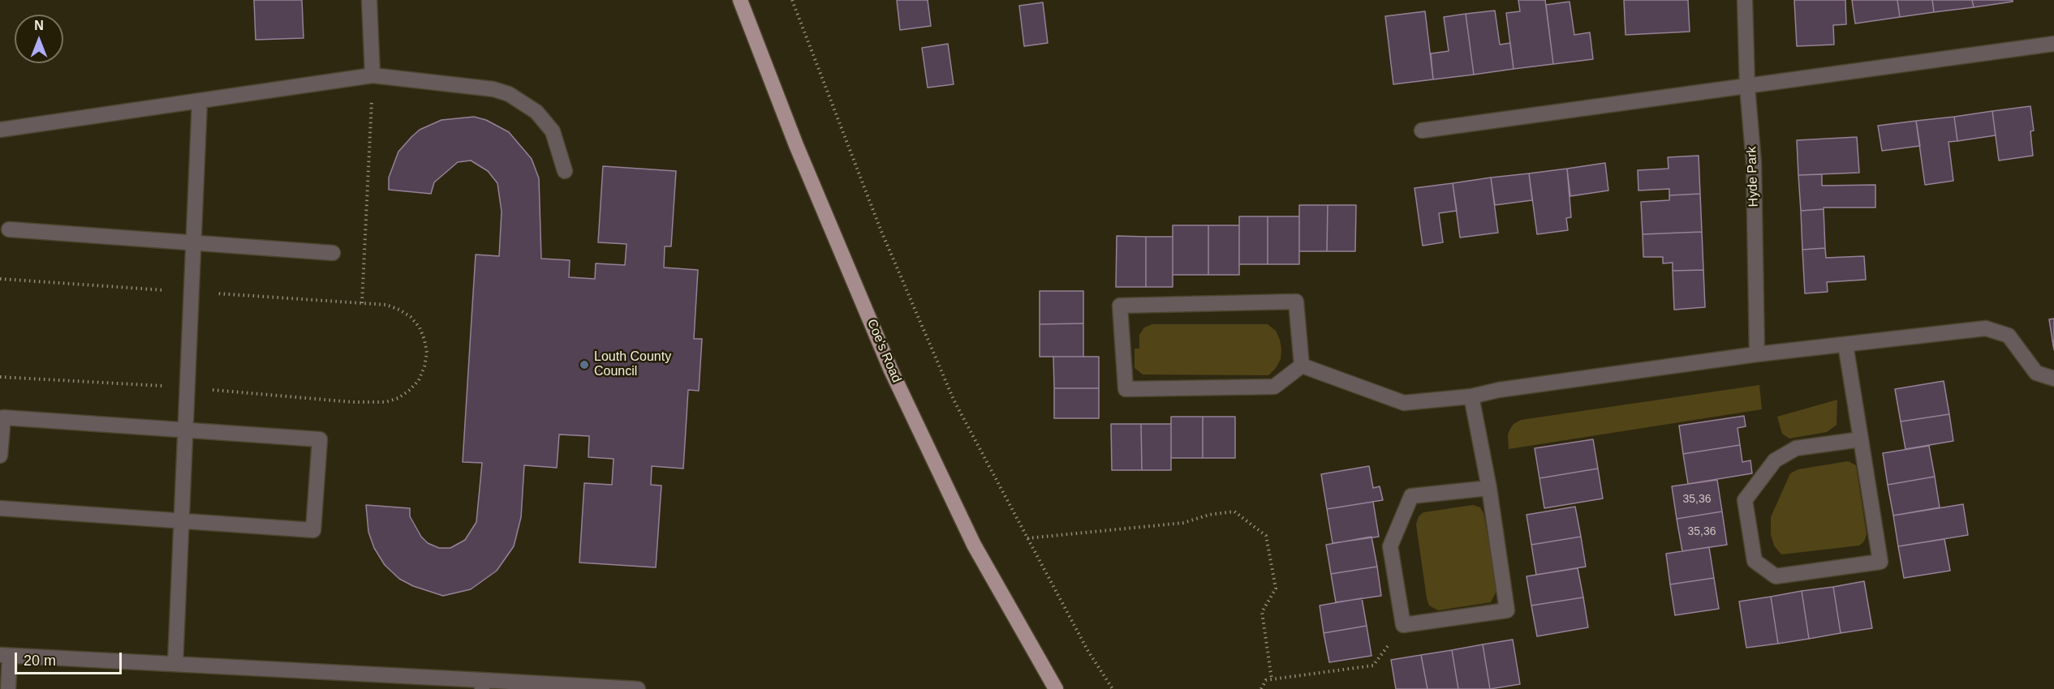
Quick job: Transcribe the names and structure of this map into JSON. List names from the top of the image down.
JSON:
{
  "streets": {
    "main road": ["Coe's Road"],
    "street": ["Hyde Park"]
  },
  "places": ["Louth County Council"],
  "house_numbers": ["35,36", "35,36"],
  "scale_bar": "20 m",
  "north": "top"
}
